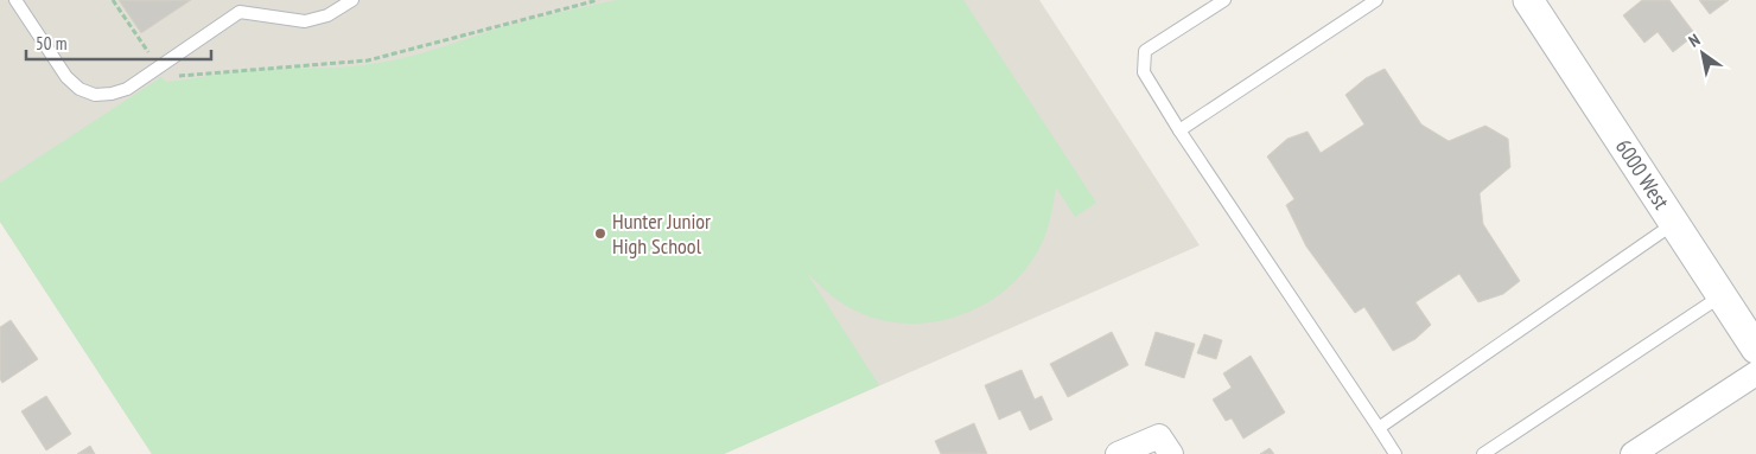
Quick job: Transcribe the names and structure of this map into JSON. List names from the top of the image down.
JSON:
{
  "streets": {
    "street": ["6000 West"]
  },
  "places": ["Hunter Junior High School"],
  "scale_bar": "50 m",
  "north": "top left"
}
